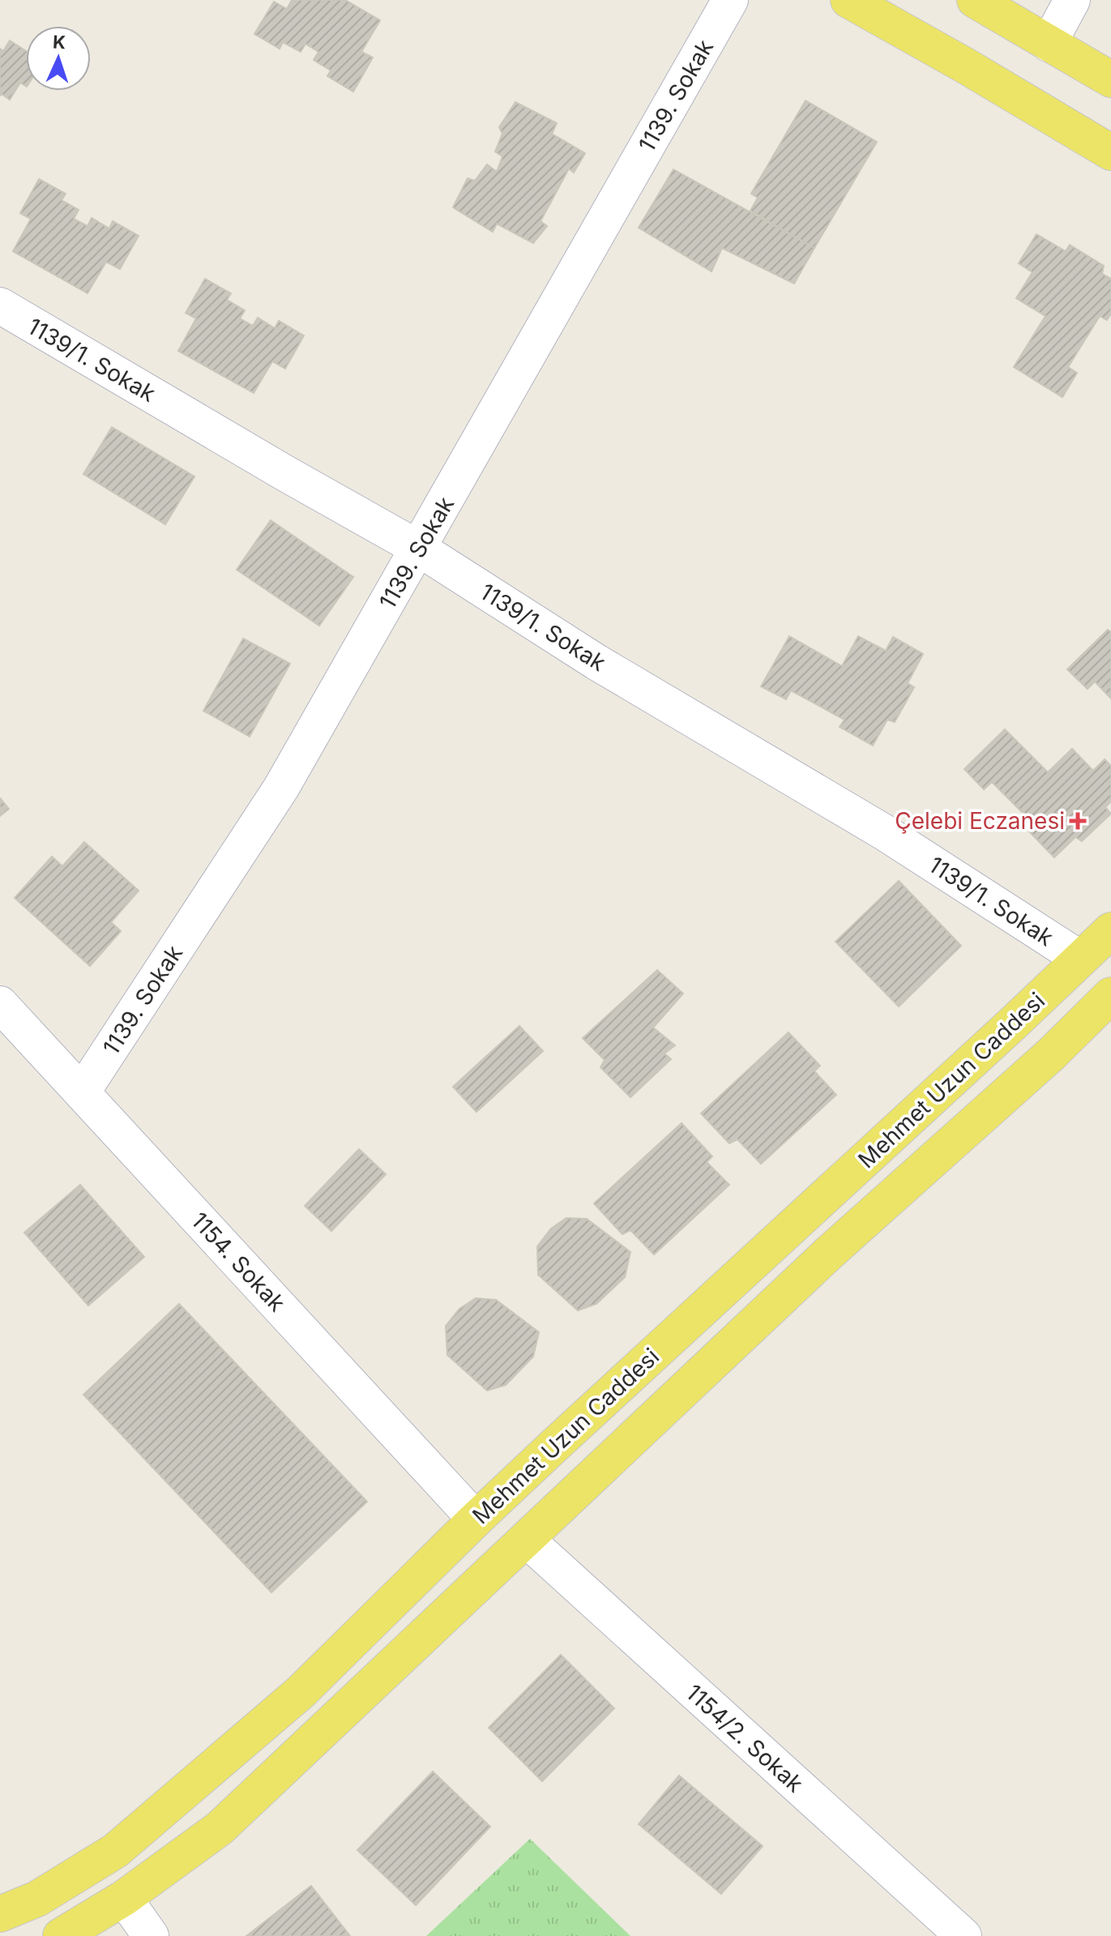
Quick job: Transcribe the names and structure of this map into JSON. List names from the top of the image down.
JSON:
{
  "streets": {
    "main road": ["Mehmet Uzun Caddesi"],
    "street": [
      "1139. Sokak",
      "1139/1. Sokak",
      "1154. Sokak",
      "1154/2. Sokak"
    ]
  },
  "crossings": [
    ["1139. Sokak", "1139/1. Sokak"],
    ["1139. Sokak", "1154. Sokak"],
    ["1139/1. Sokak", "Mehmet Uzun Caddesi"],
    ["Mehmet Uzun Caddesi", "1154. Sokak"]
  ],
  "places": {
    "health": ["Çelebi Eczanesi"]
  },
  "north": "top"
}
